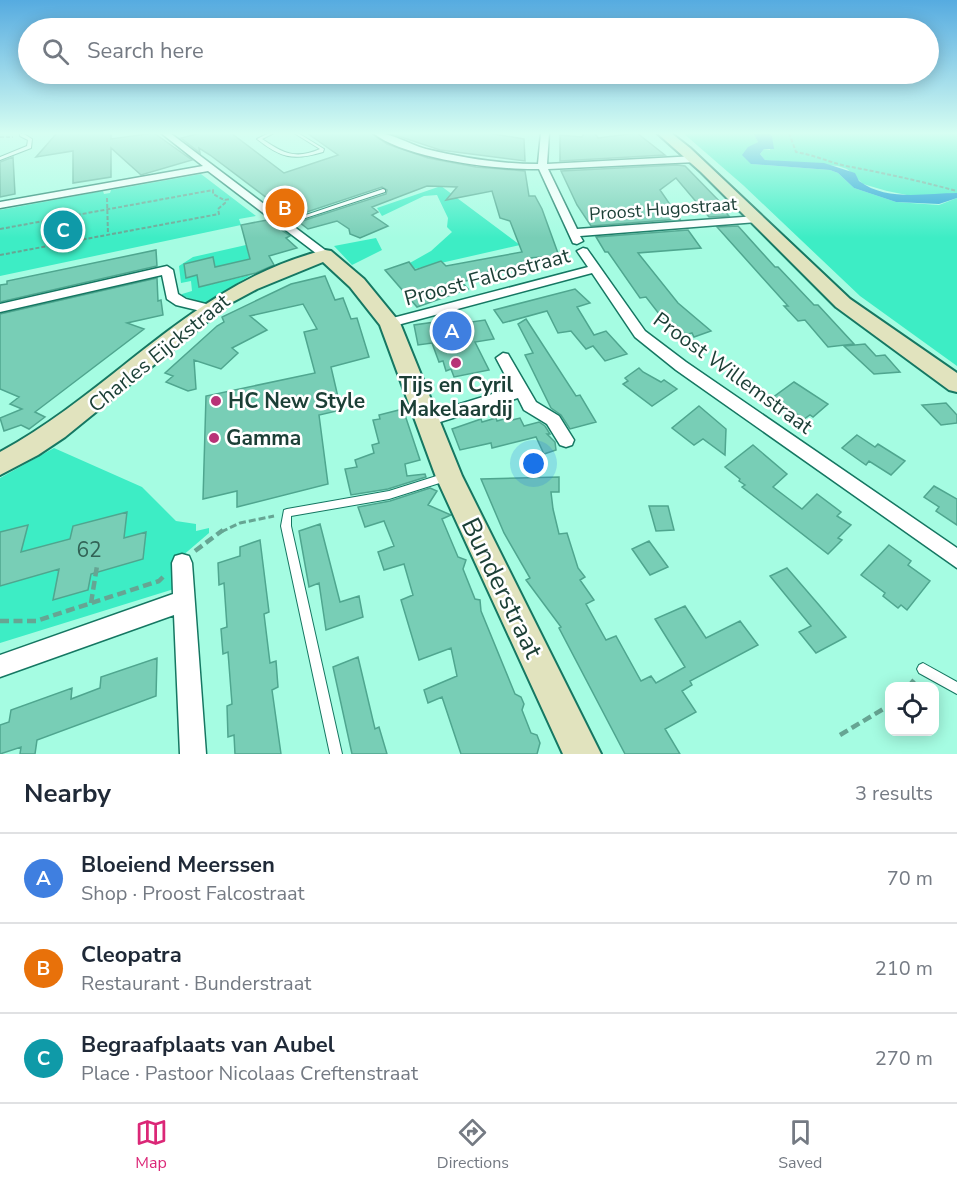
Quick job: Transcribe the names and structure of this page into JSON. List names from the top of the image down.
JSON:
{
  "streets": {
    "street": [
      "Proost Hugostraat",
      "Proost Falcostraat",
      "Charles Eijckstraat",
      "Proost Willemstraat",
      "Bunderstraat"
    ]
  },
  "crossings": [
    ["Proost Hugostraat", "Proost Willemstraat"],
    ["Proost Falcostraat", "Proost Willemstraat"],
    ["Proost Falcostraat", "Bunderstraat"],
    ["Charles Eijckstraat", "Bunderstraat"]
  ],
  "places": ["Tijs en Cyril Makelaardij", "HC New Style", "Gamma"],
  "house_numbers": ["62"],
  "page": {
    "search": "Search here",
    "pins": ["B", "C", "A"],
    "heading": ["Nearby", "3 results"],
    "list": [
      {
        "mark": "A",
        "name": "Bloeiend Meerssen",
        "note": "Shop · Proost Falcostraat",
        "value": "70 m"
      },
      {
        "mark": "B",
        "name": "Cleopatra",
        "note": "Restaurant · Bunderstraat",
        "value": "210 m"
      },
      {
        "mark": "C",
        "name": "Begraafplaats van Aubel",
        "note": "Place · Pastoor Nicolaas Creftenstraat",
        "value": "270 m"
      }
    ],
    "nav": ["Map", "Directions", "Saved"]
  }
}
